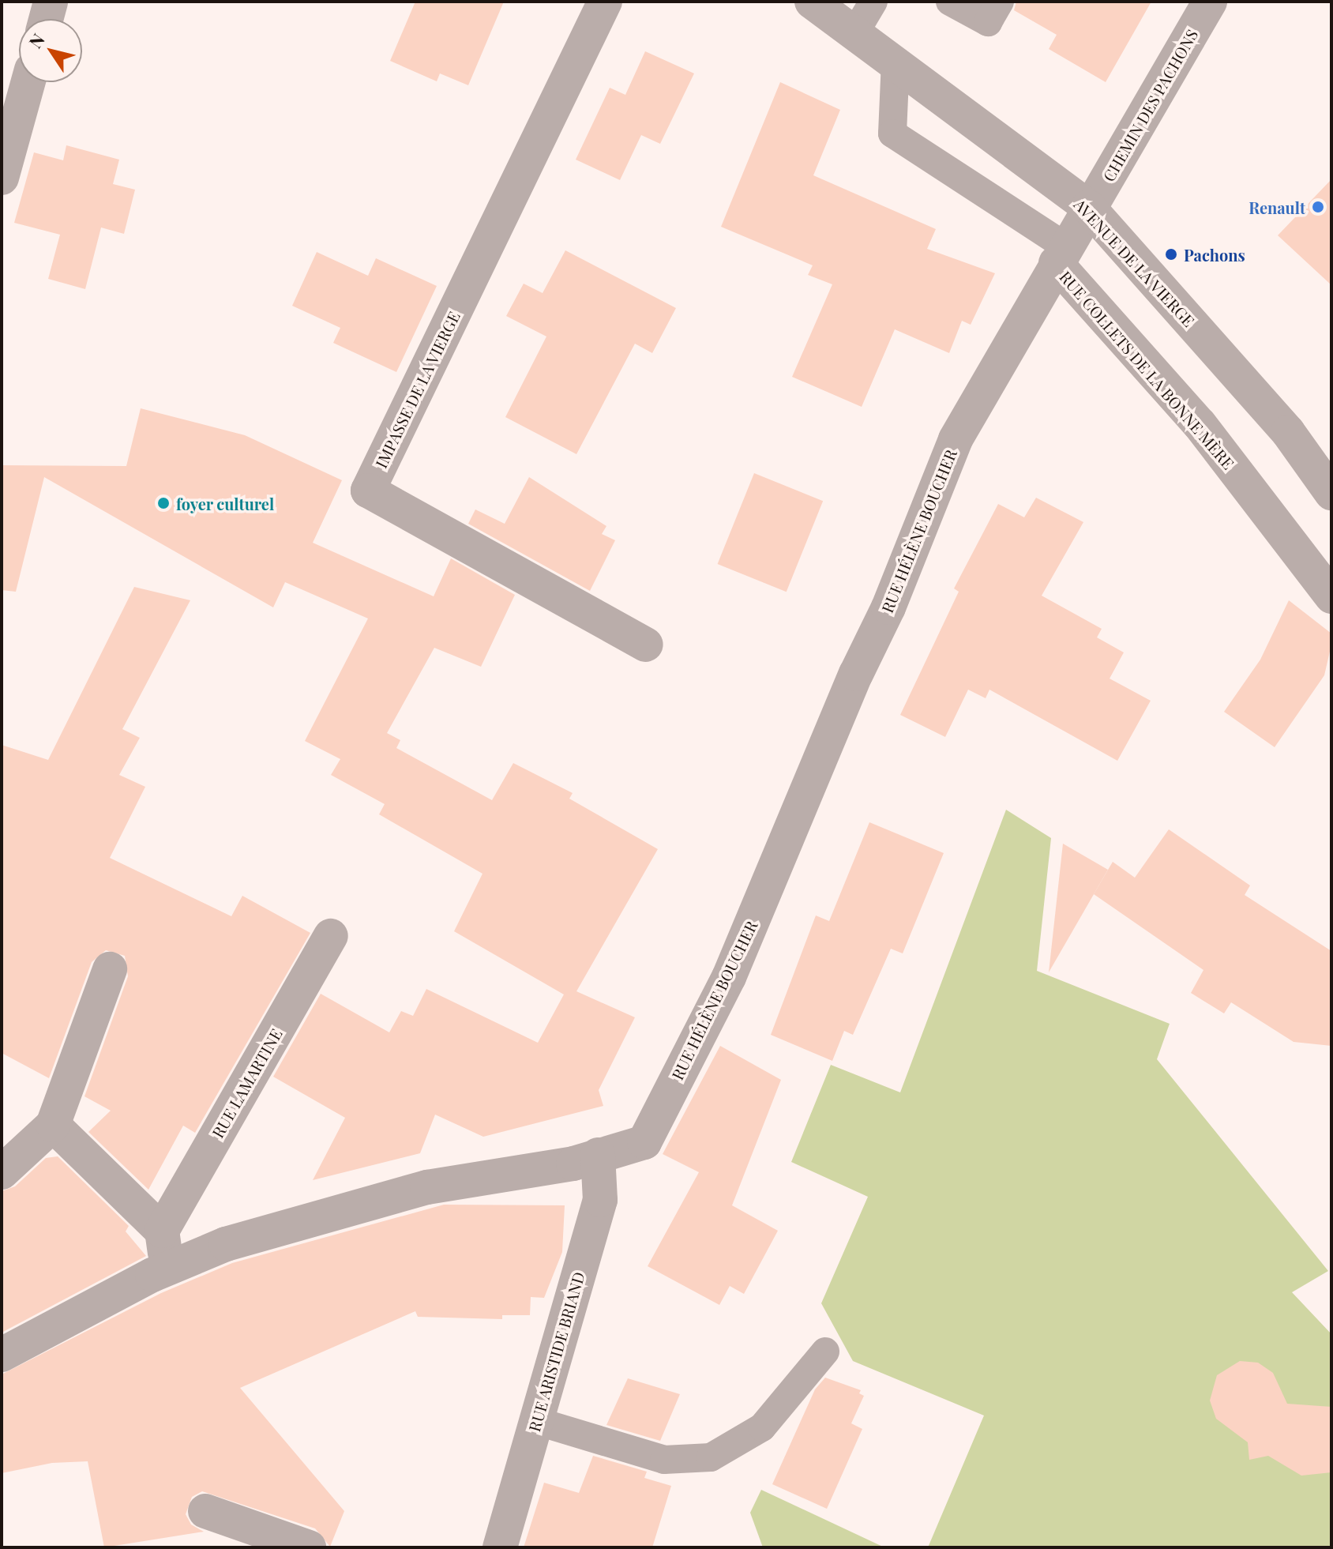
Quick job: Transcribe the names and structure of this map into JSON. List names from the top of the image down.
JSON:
{
  "streets": {
    "street": [
      "CHEMIN DES PACHONS",
      "AVENUE DE LA VIERGE",
      "RUE COLLETS DE LA BONNE MÈRE",
      "IMPASSE DE LA VIERGE",
      "RUE HÉLÈNE BOUCHER",
      "RUE LAMARTINE",
      "RUE ARISTIDE BRIAND"
    ]
  },
  "crossings": [
    ["CHEMIN DES PACHONS", "AVENUE DE LA VIERGE"],
    ["CHEMIN DES PACHONS", "RUE HÉLÈNE BOUCHER"],
    ["AVENUE DE LA VIERGE", "RUE HÉLÈNE BOUCHER"],
    ["RUE COLLETS DE LA BONNE MÈRE", "RUE HÉLÈNE BOUCHER"],
    ["RUE HÉLÈNE BOUCHER", "RUE ARISTIDE BRIAND"]
  ],
  "places": ["Renault", "Pachons", "foyer culturel"],
  "north": "top left"
}
